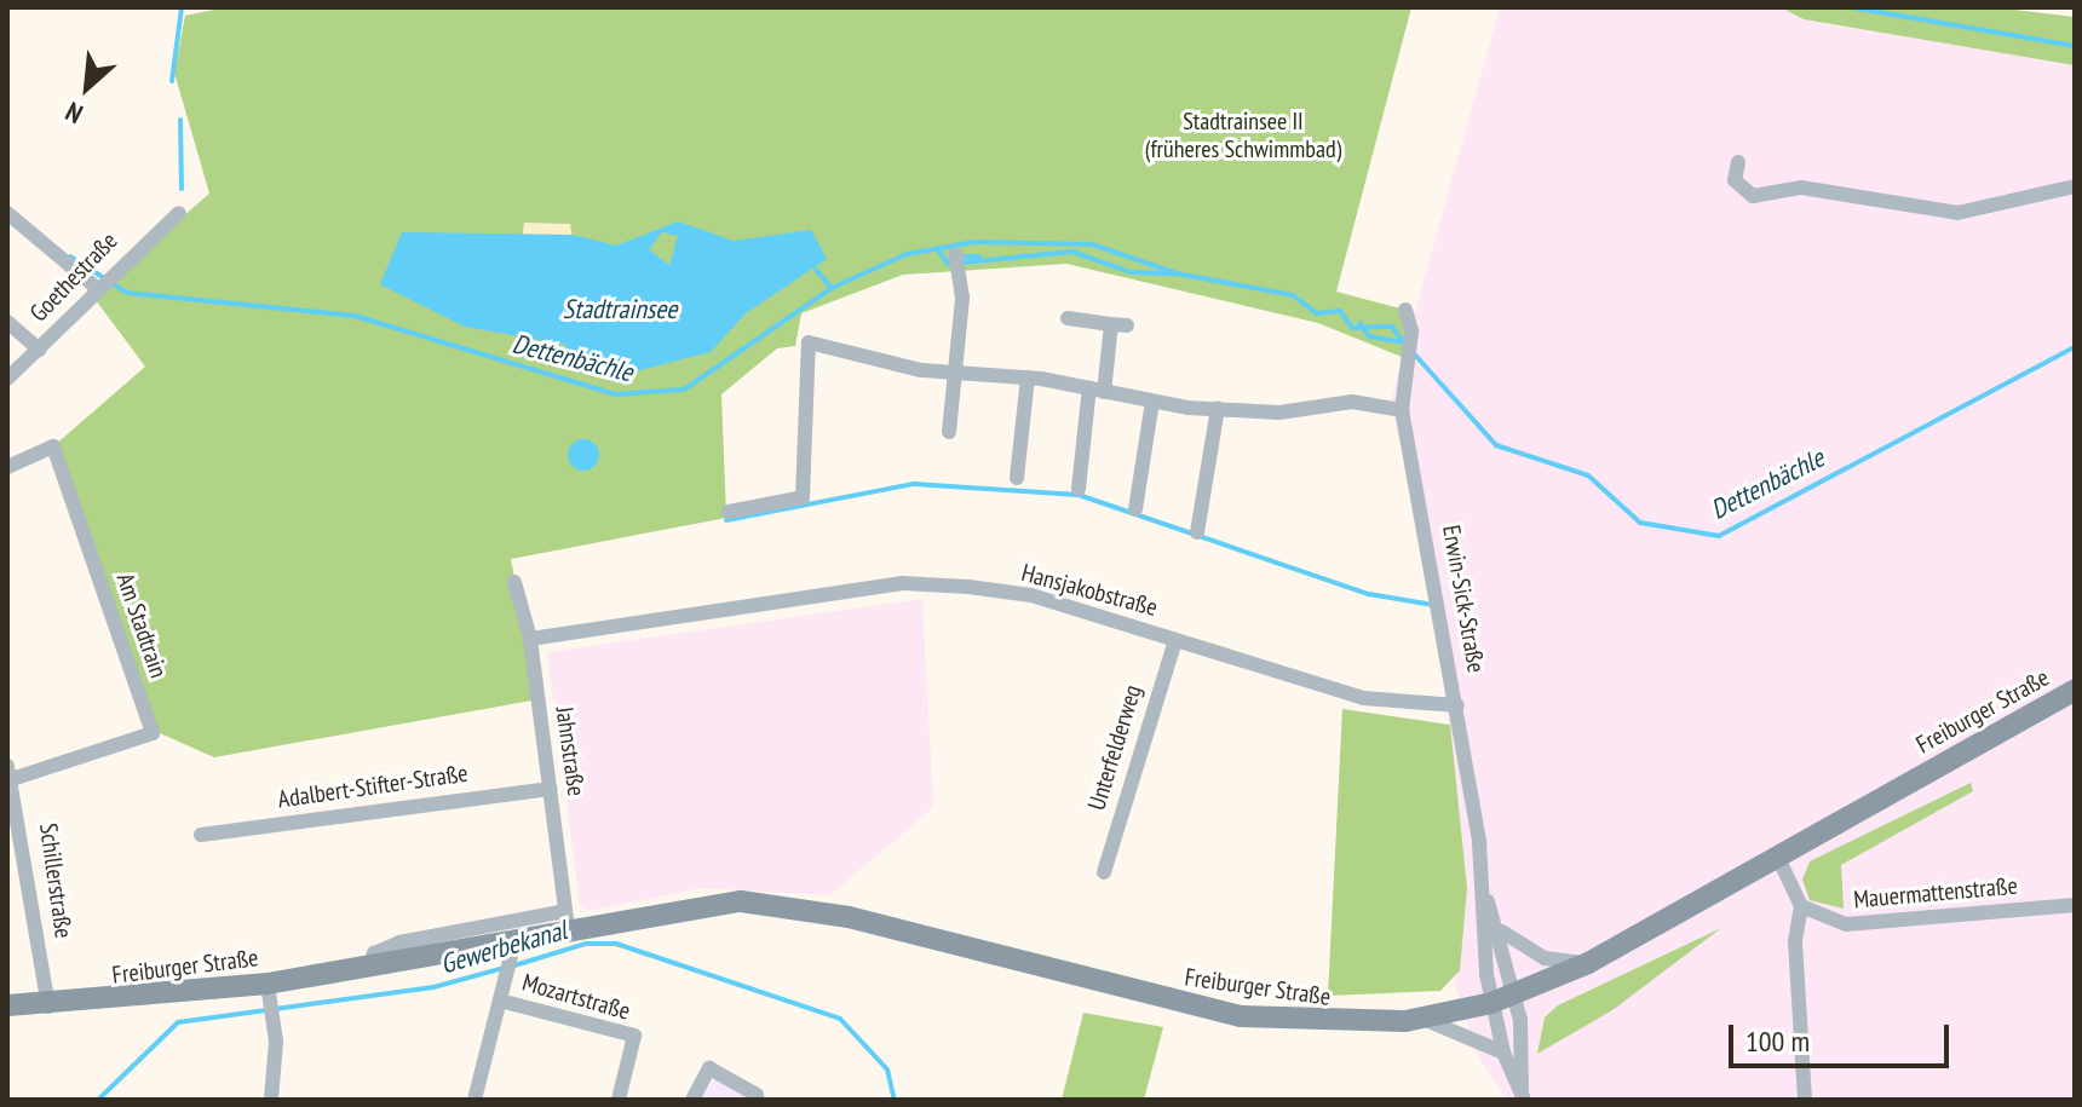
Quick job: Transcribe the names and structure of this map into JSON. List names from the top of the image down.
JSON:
{
  "streets": {
    "street": [
      "Goethestraße",
      "Hansjakobstraße",
      "Erwin-Sick-Straße",
      "Am Stadtrain",
      "Freiburger Straße",
      "Unterfelderweg",
      "Jahnstraße",
      "Adalbert-Stifter-Straße",
      "Schillerstraße",
      "Mauermattenstraße",
      "Mozartstraße"
    ]
  },
  "crossings": [
    ["Hansjakobstraße", "Erwin-Sick-Straße"],
    ["Hansjakobstraße", "Unterfelderweg"],
    ["Hansjakobstraße", "Jahnstraße"],
    ["Erwin-Sick-Straße", "Freiburger Straße"],
    ["Am Stadtrain", "Schillerstraße"],
    ["Freiburger Straße", "Jahnstraße"],
    ["Freiburger Straße", "Schillerstraße"],
    ["Jahnstraße", "Adalbert-Stifter-Straße"]
  ],
  "water": ["Stadtrainsee", "Dettenbächle", "Gewerbekanal"],
  "parks": ["Stadtrainsee II (früheres Schwimmbad)"],
  "scale_bar": "100 m",
  "north": "bottom left"
}
